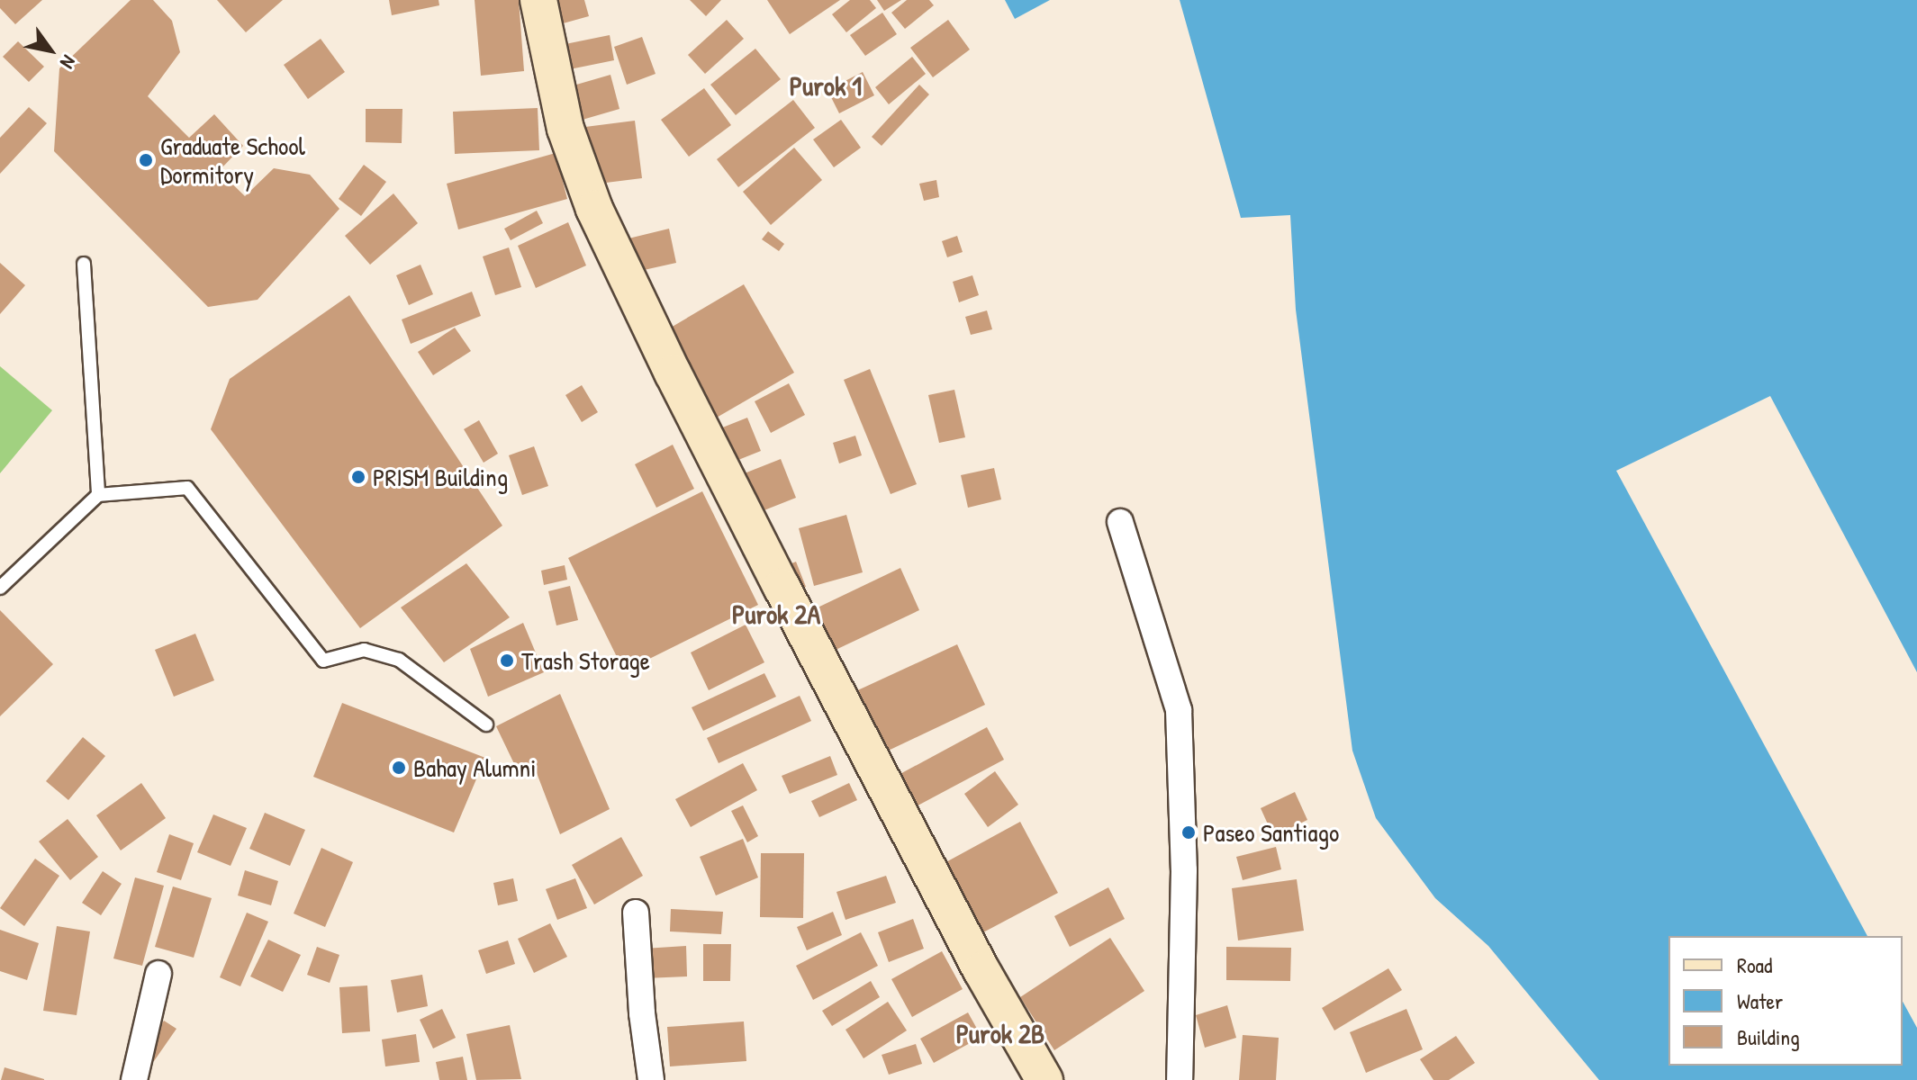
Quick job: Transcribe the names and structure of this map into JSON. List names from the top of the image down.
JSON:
{
  "districts": ["Purok 1", "Purok 2A", "Purok 2B"],
  "places": [
    "Graduate School Dormitory",
    "PRISM Building",
    "Trash Storage",
    "Bahay Alumni",
    "Paseo Santiago"
  ],
  "legend": ["Road", "Water", "Building"],
  "north": "bottom right"
}
